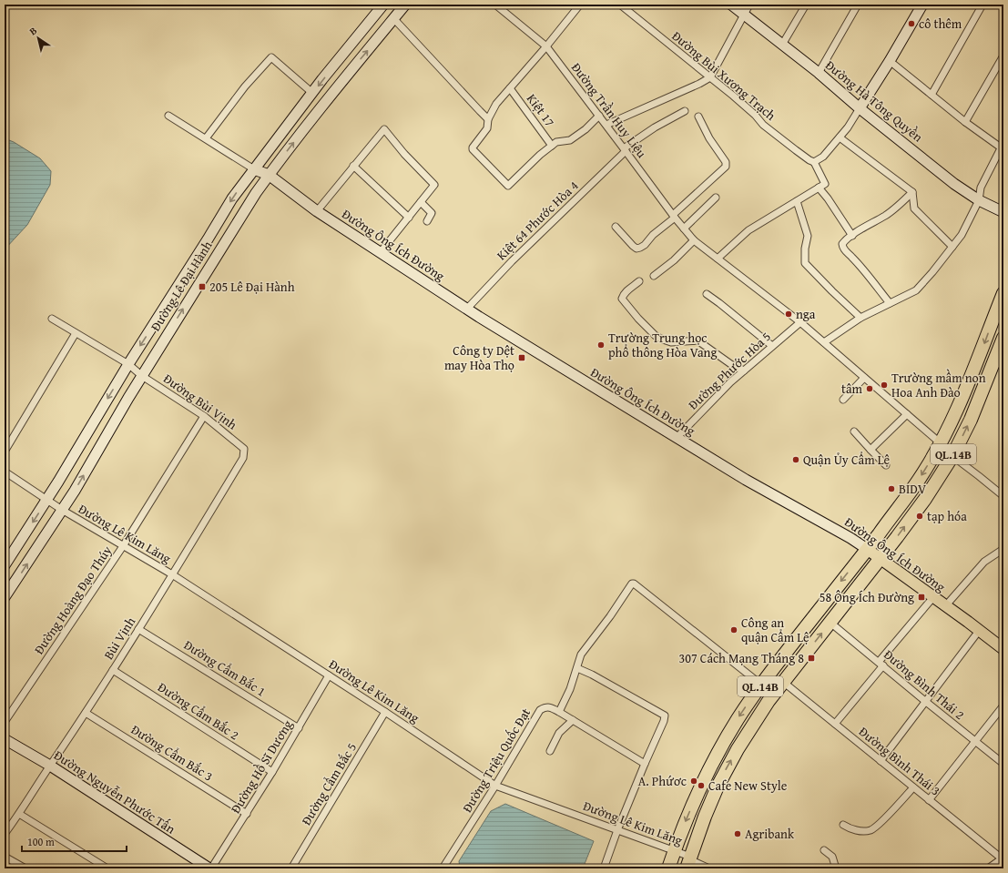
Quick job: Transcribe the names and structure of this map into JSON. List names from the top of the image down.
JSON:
{
  "streets": {
    "highway": ["QL.14B"],
    "main road": [
      "Đường Hà Tông Quyền",
      "Đường Ông Ích Đường",
      "Đường Lê Đại Hành",
      "Đường Nguyễn Phước Tấn"
    ],
    "street": [
      "Đường Bùi Xương Trạch",
      "Kiệt 17",
      "Đường Trần Huy Liệu",
      "Kiệt 64 Phước Hòa 4",
      "Đường Phước Hòa 5",
      "Đường Bùi Vịnh",
      "Đường Lê Kim Lăng",
      "Đường Hoàng Đạo Thúy",
      "Bùi Vịnh",
      "Đường Cẩm Bắc 1",
      "Đường Bình Thái 2",
      "Đường Cẩm Bắc 2",
      "Đường Cẩm Bắc 3",
      "Đường Triệu Quốc Đạt",
      "Đường Bình Thái 3",
      "Đường Hồ Sĩ Dương",
      "Đường Cẩm Bắc 5"
    ]
  },
  "crossings": [
    ["Đường Trần Huy Liệu", "Kiệt 64 Phước Hòa 4"],
    ["Đường Trần Huy Liệu", "Đường Phước Hòa 5"],
    ["Đường Trần Huy Liệu", "QL.14B"],
    ["Kiệt 64 Phước Hòa 4", "Đường Ông Ích Đường"],
    ["Đường Ông Ích Đường", "Đường Lê Đại Hành"],
    ["Đường Ông Ích Đường", "Đường Phước Hòa 5"],
    ["Đường Ông Ích Đường", "QL.14B"],
    ["Đường Lê Đại Hành", "Đường Bùi Vịnh"],
    ["Đường Lê Đại Hành", "Đường Lê Kim Lăng"],
    ["Đường Bùi Vịnh", "Đường Hoàng Đạo Thúy"],
    ["Đường Bùi Vịnh", "Bùi Vịnh"],
    ["QL.14B", "Đường Lê Kim Lăng"],
    ["QL.14B", "Đường Bình Thái 2"],
    ["QL.14B", "Đường Bình Thái 3"],
    ["Đường Lê Kim Lăng", "Đường Hoàng Đạo Thúy"],
    ["Đường Lê Kim Lăng", "Bùi Vịnh"],
    ["Đường Lê Kim Lăng", "Đường Triệu Quốc Đạt"],
    ["Đường Lê Kim Lăng", "Đường Hồ Sĩ Dương"],
    ["Đường Lê Kim Lăng", "Đường Cẩm Bắc 5"],
    ["Bùi Vịnh", "Đường Cẩm Bắc 1"],
    ["Bùi Vịnh", "Đường Cẩm Bắc 2"],
    ["Bùi Vịnh", "Đường Cẩm Bắc 3"],
    ["Bùi Vịnh", "Đường Nguyễn Phước Tấn"],
    ["Đường Cẩm Bắc 1", "Đường Hồ Sĩ Dương"],
    ["Đường Cẩm Bắc 2", "Đường Hồ Sĩ Dương"],
    ["Đường Cẩm Bắc 3", "Đường Hồ Sĩ Dương"],
    ["Đường Hồ Sĩ Dương", "Đường Nguyễn Phước Tấn"]
  ],
  "places": {
    "other": [
      "cô thêm",
      "nga",
      "Trường Trung học phổ thông Hòa Vang",
      "Trường mầm non Hoa Anh Đào",
      "tâm",
      "Quận Ủy Cẩm Lệ",
      "BIDV",
      "tạp hóa",
      "Công an quận Cẩm Lệ",
      "A. Phứơc",
      "Cafe New Style",
      "Agribank"
    ],
    "transit": [
      "205 Lê Đại Hành",
      "Công ty Dệt may Hòa Thọ",
      "58 Ông Ích Đường",
      "307 Cách Mạng Tháng 8"
    ]
  },
  "scale_bar": "100 m",
  "north": "top left"
}
